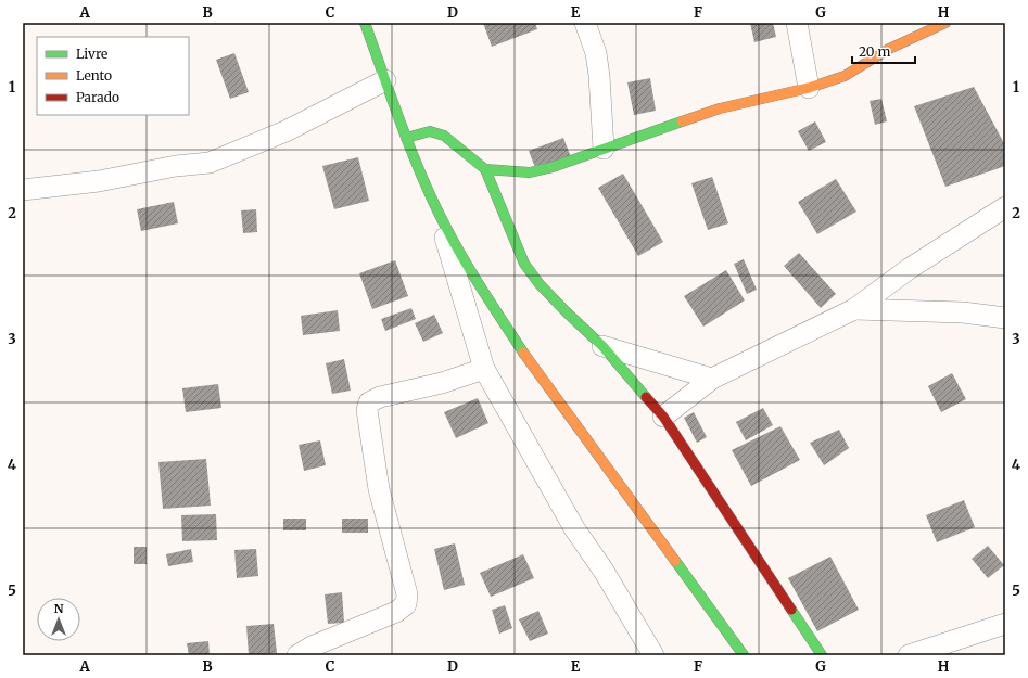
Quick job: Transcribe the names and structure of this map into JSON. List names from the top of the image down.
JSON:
{
  "legend": ["Livre", "Lento", "Parado"],
  "scale_bar": "20 m",
  "north": "top",
  "grid": {
    "columns": [
      "A",
      "B",
      "C",
      "D",
      "E",
      "F",
      "G",
      "H"
    ],
    "rows": [
      "1",
      "2",
      "3",
      "4",
      "5"
    ]
  }
}
